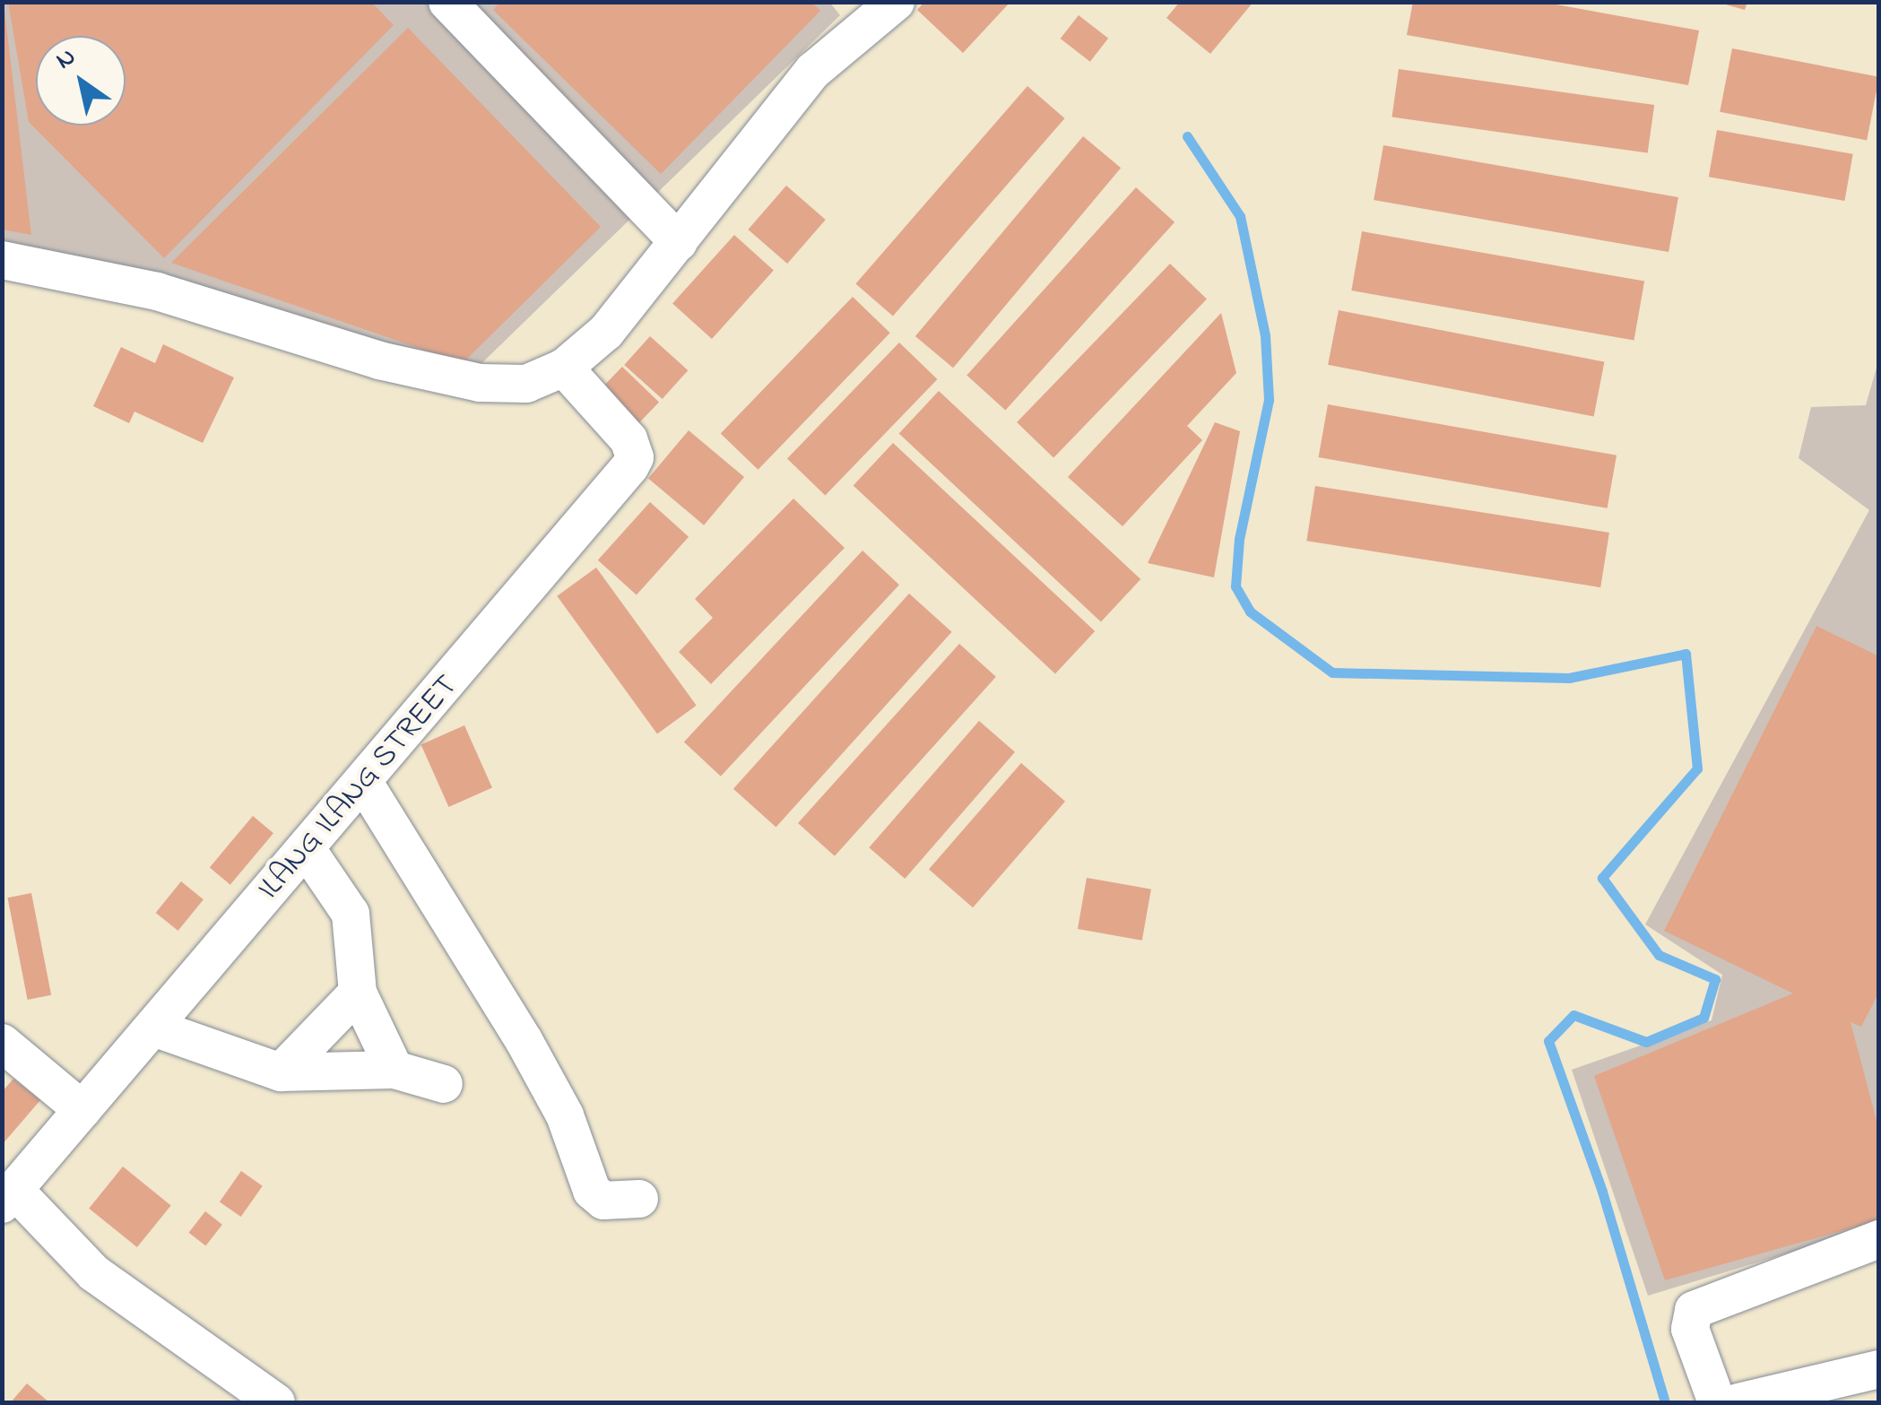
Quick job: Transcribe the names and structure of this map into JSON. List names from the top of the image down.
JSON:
{
  "streets": {
    "street": ["ILANG ILANG STREET"]
  },
  "north": "top left"
}
